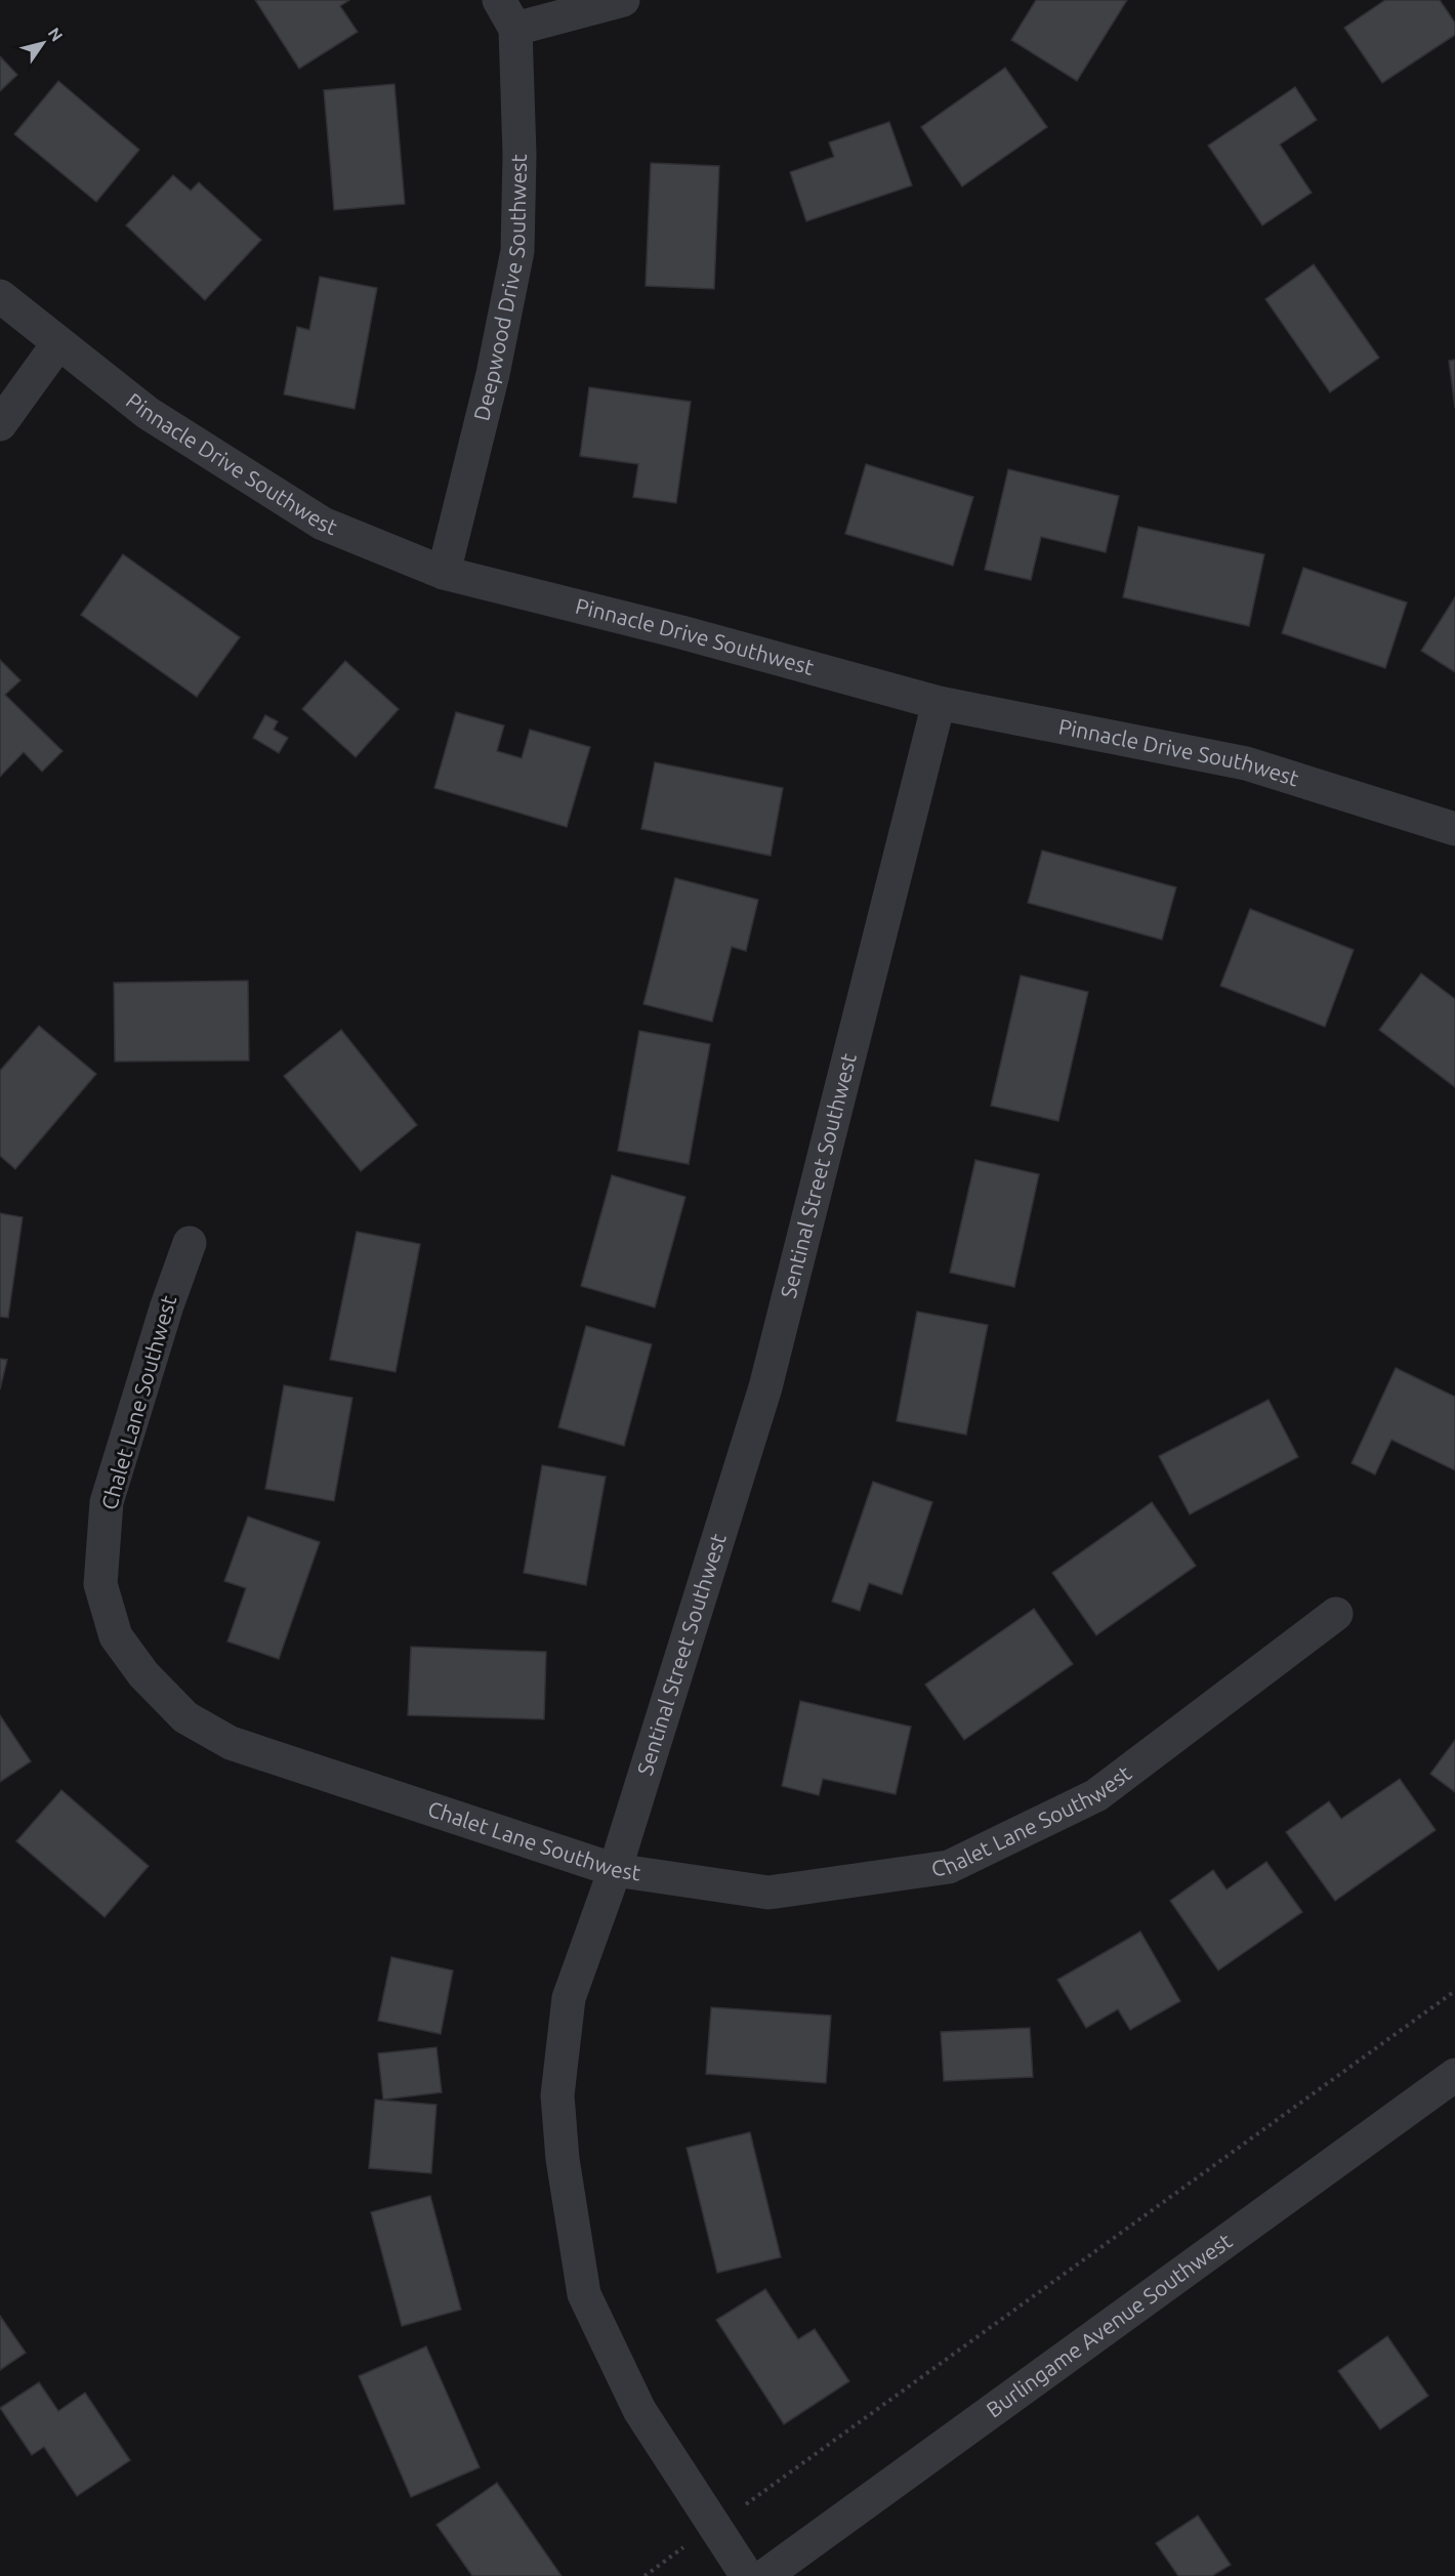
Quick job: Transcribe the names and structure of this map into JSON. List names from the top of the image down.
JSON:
{
  "streets": {
    "street": [
      "Deepwood Drive Southwest",
      "Pinnacle Drive Southwest",
      "Sentinal Street Southwest",
      "Chalet Lane Southwest",
      "Burlingame Avenue Southwest"
    ]
  },
  "crossings": [
    ["Deepwood Drive Southwest", "Pinnacle Drive Southwest"],
    ["Pinnacle Drive Southwest", "Sentinal Street Southwest"],
    ["Sentinal Street Southwest", "Chalet Lane Southwest"]
  ],
  "north": "top right"
}
